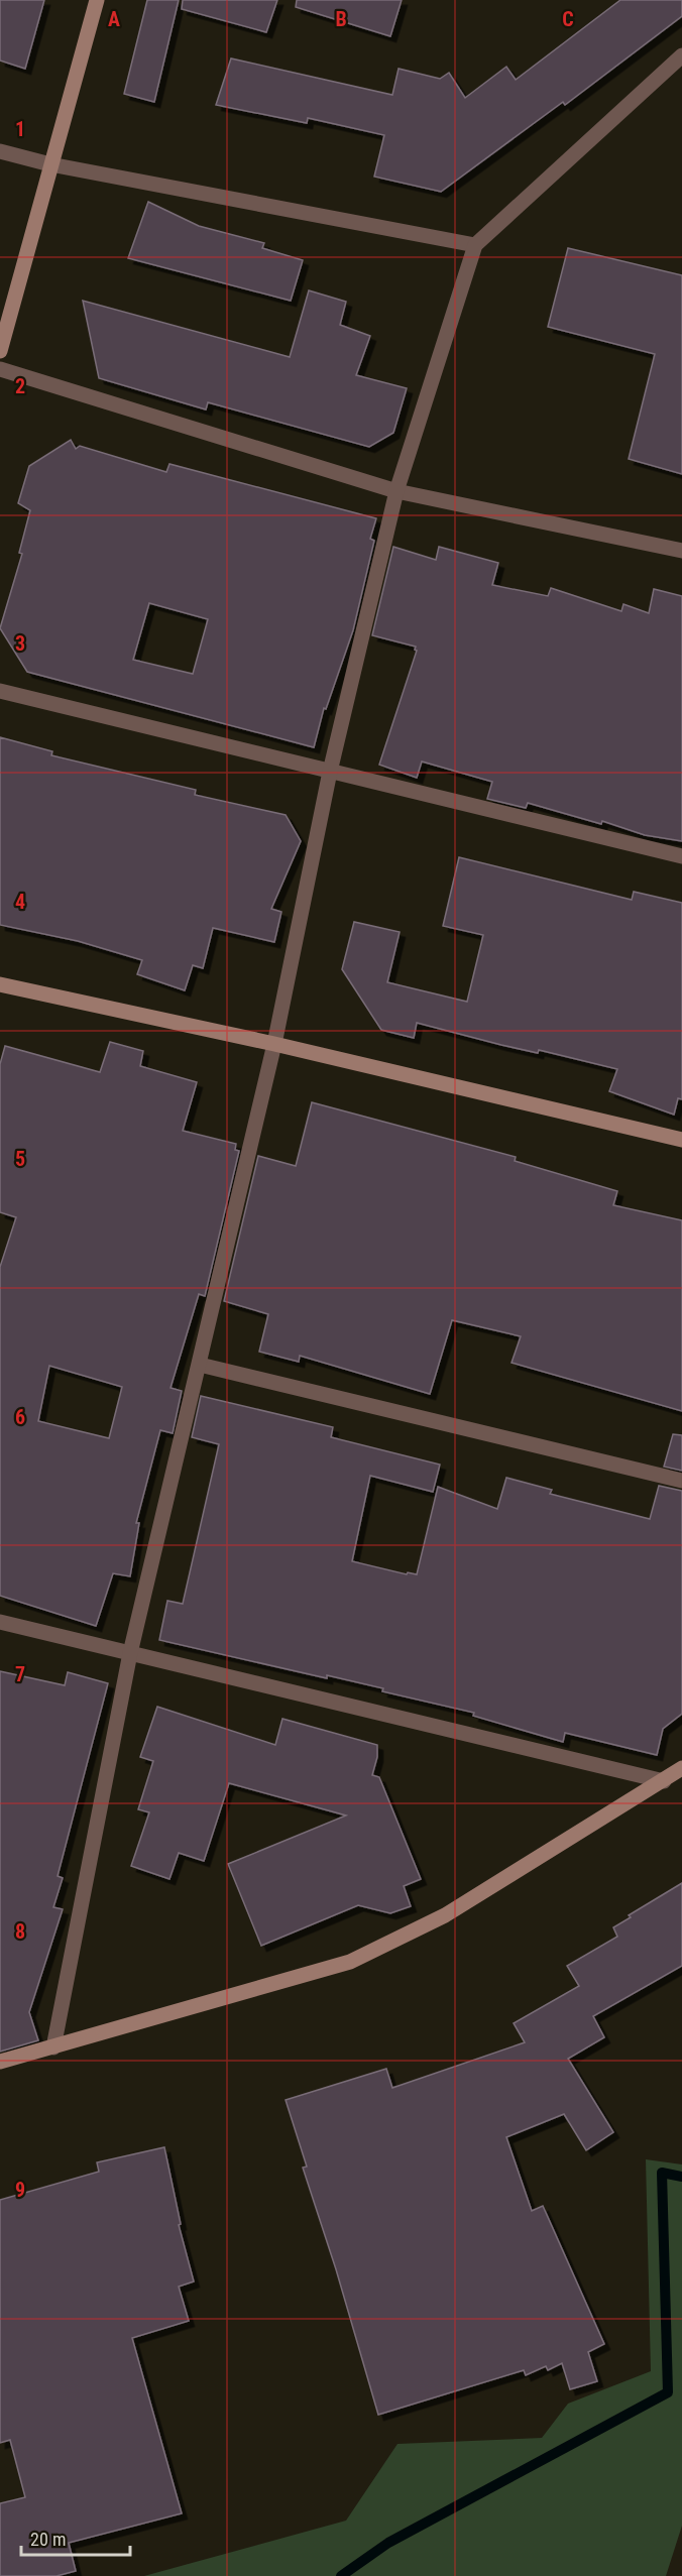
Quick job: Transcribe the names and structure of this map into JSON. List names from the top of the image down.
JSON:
{
  "scale_bar": "20 m",
  "grid": {
    "columns": ["A", "B", "C"],
    "rows": [
      "1",
      "2",
      "3",
      "4",
      "5",
      "6",
      "7",
      "8",
      "9"
    ]
  }
}
